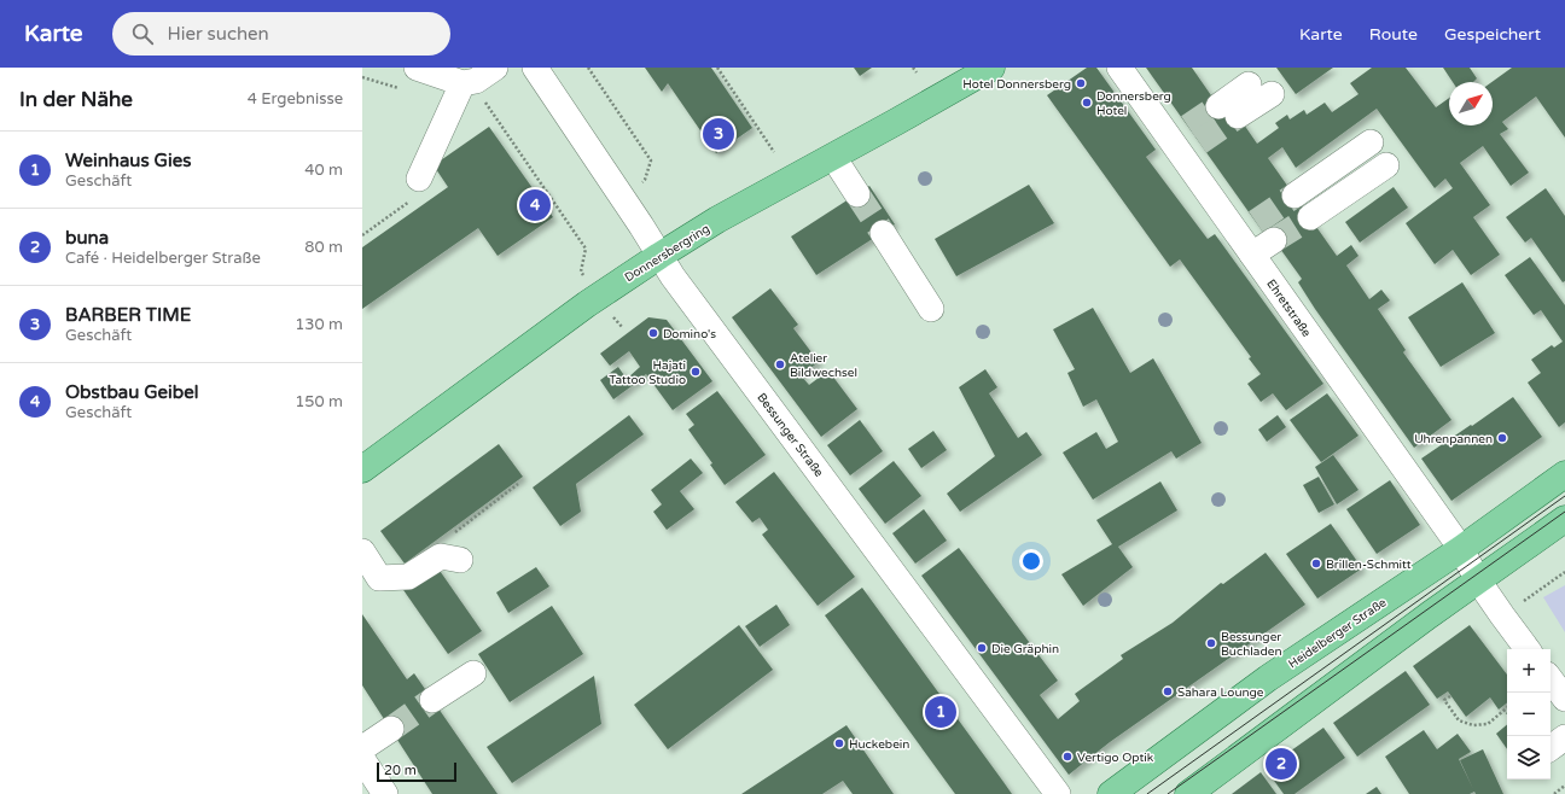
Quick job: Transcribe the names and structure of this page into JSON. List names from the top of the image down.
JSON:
{
  "streets": {
    "main road": ["Donnersbergring", "Heidelberger Straße"],
    "street": ["Ehretstraße", "Bessunger Straße"]
  },
  "crossings": [
    ["Donnersbergring", "Bessunger Straße"],
    ["Ehretstraße", "Heidelberger Straße"]
  ],
  "places": [
    "Hotel Donnersberg",
    "Donnersberg Hotel",
    "Domino's",
    "Atelier Bildwechsel",
    "Hajati Tattoo Studio",
    "Uhrenpannen",
    "Brillen-Schmitt",
    "Bessunger Buchladen",
    "Die Gräphin",
    "Sahara Lounge",
    "Huckebein",
    "Vertigo Optik"
  ],
  "scale_bar": "20 m",
  "north": "top right",
  "page": {
    "header": "Karte",
    "search": "Hier suchen",
    "nav": ["Karte", "Route", "Gespeichert"],
    "heading": ["In der Nähe", "4 Ergebnisse"],
    "pins": [
      "3",
      "4",
      "1",
      "2"
    ],
    "list": [
      {
        "mark": "1",
        "name": "Weinhaus Gies",
        "note": "Geschäft",
        "value": "40 m"
      },
      {
        "mark": "2",
        "name": "buna",
        "note": "Café · Heidelberger Straße",
        "value": "80 m"
      },
      {
        "mark": "3",
        "name": "BARBER TIME",
        "note": "Geschäft",
        "value": "130 m"
      },
      {
        "mark": "4",
        "name": "Obstbau Geibel",
        "note": "Geschäft",
        "value": "150 m"
      }
    ],
    "map_buttons": ["+", "−"],
    "scale": "20 m"
  }
}
